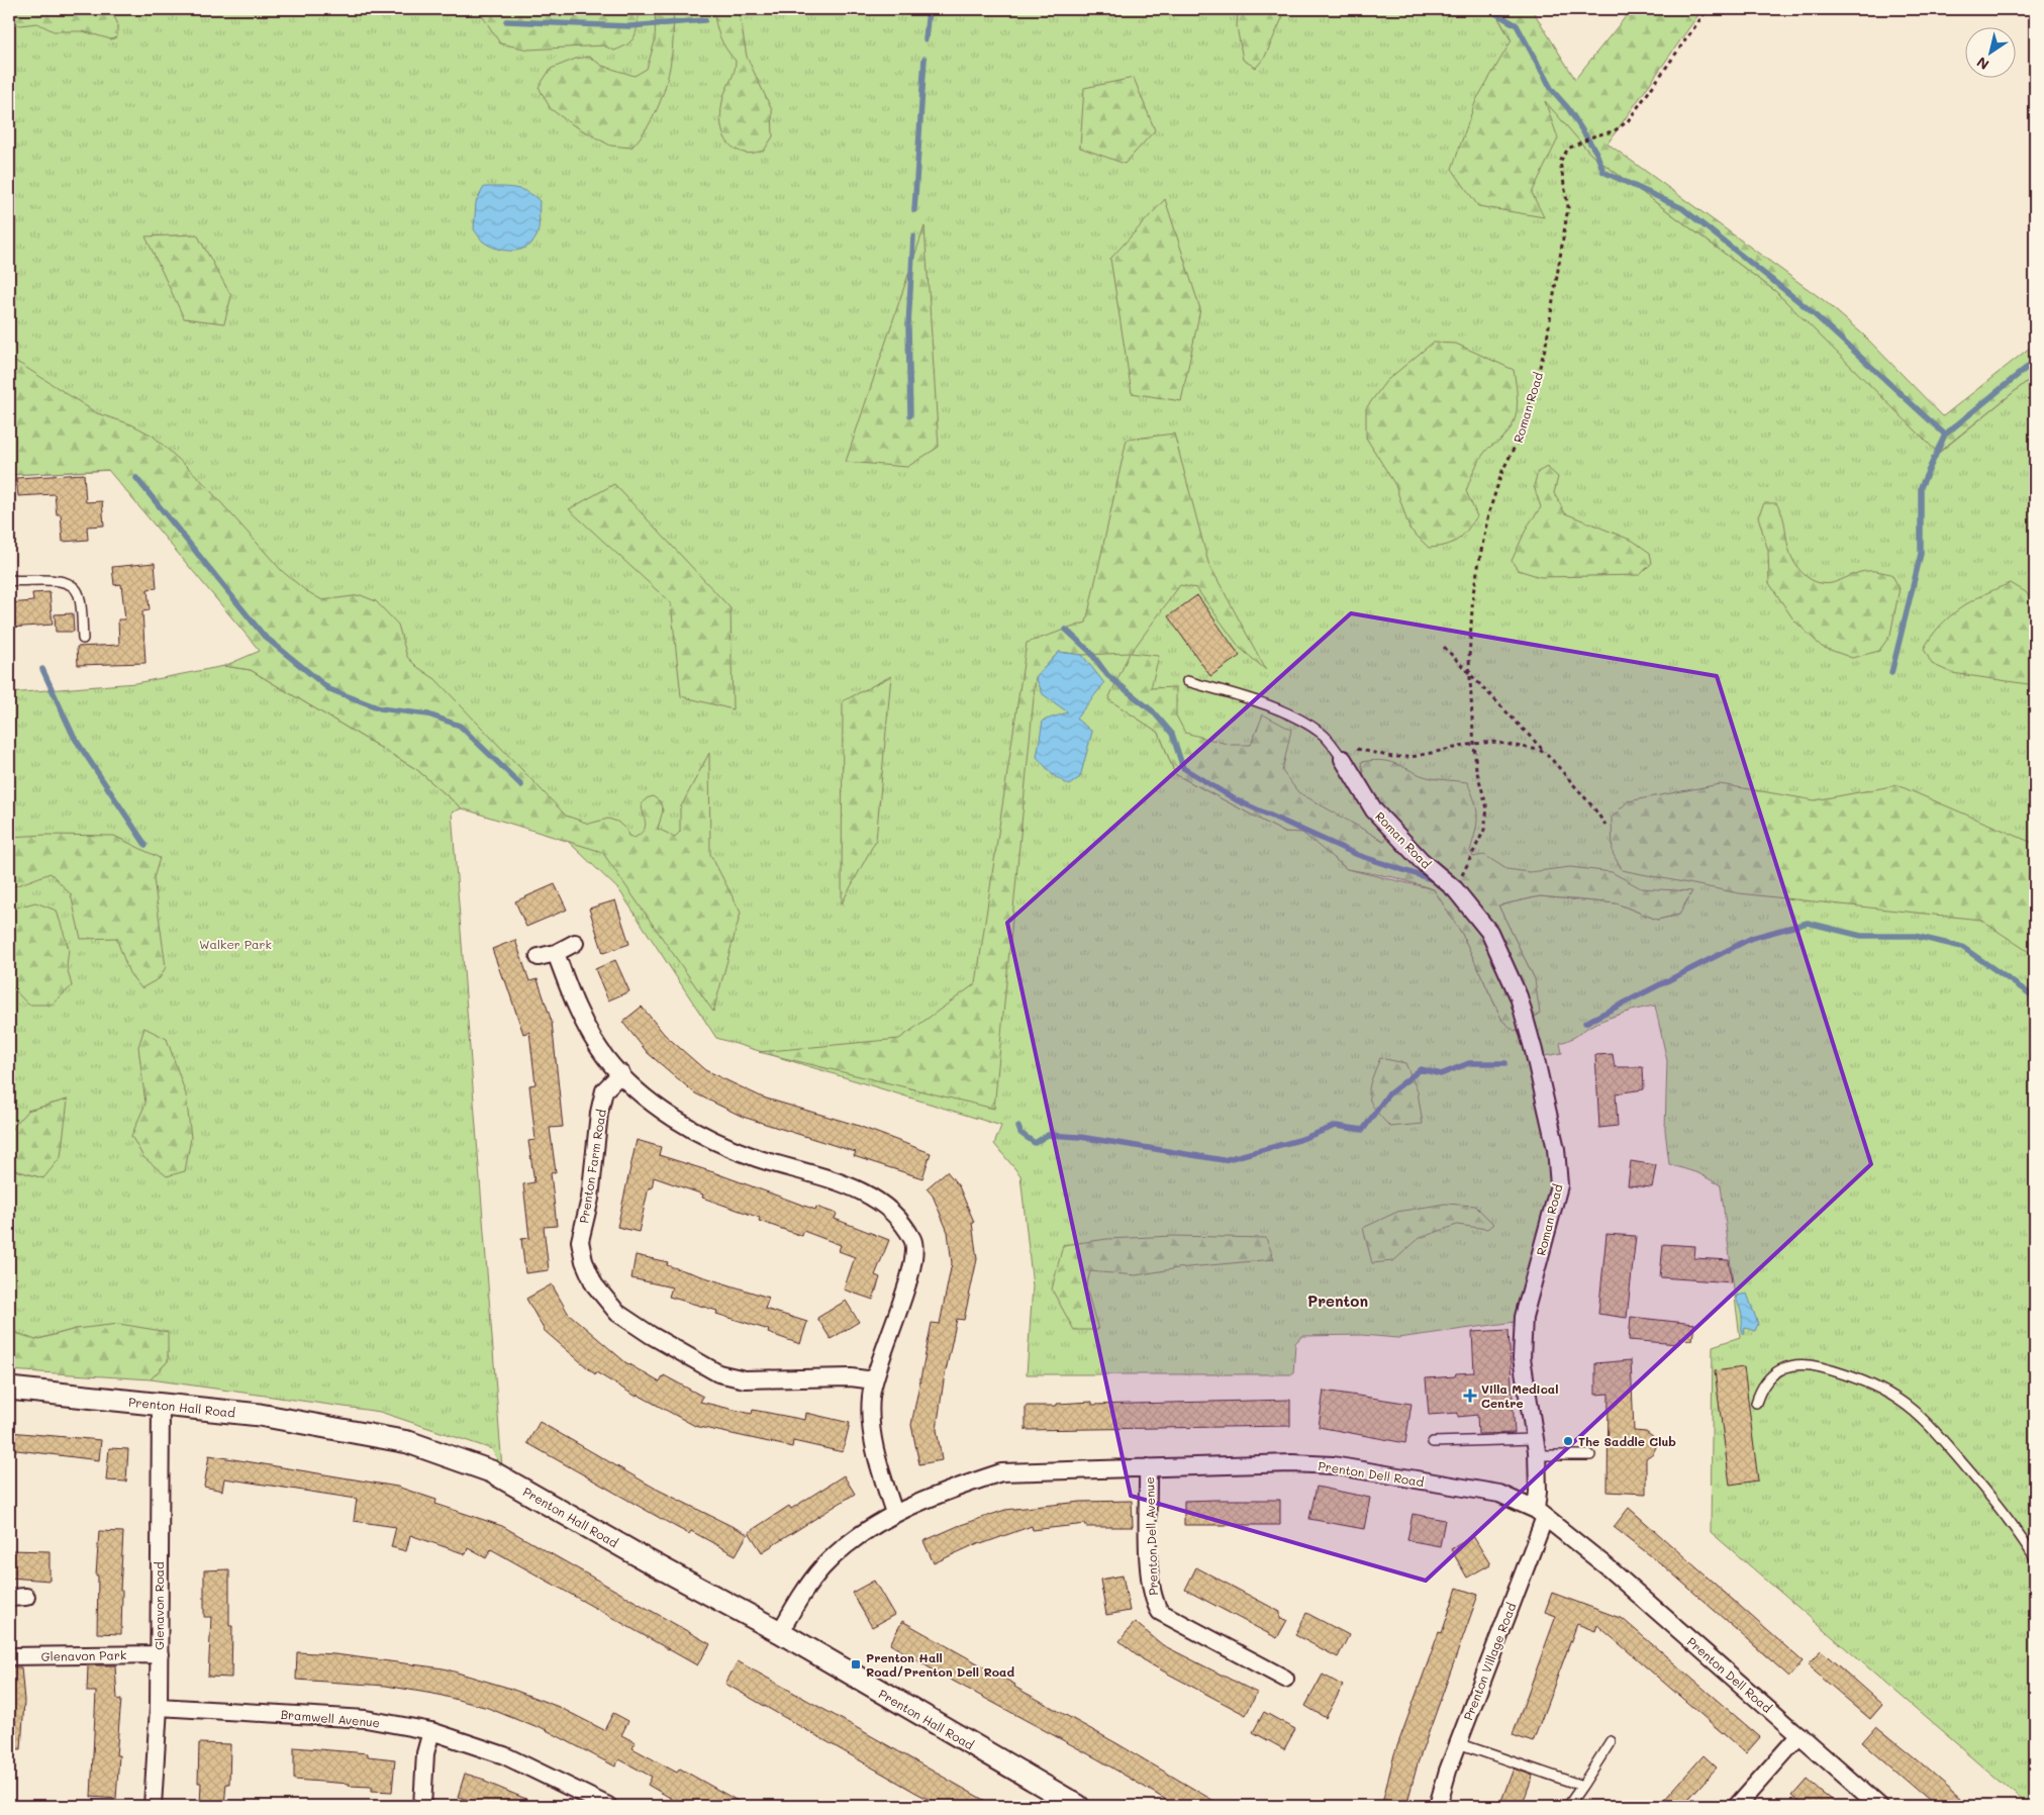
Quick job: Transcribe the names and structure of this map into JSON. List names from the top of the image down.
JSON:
{
  "streets": {
    "street": [
      "Roman Road",
      "Prenton Farm Road",
      "Prenton Hall Road",
      "Prenton Dell Road",
      "Prenton Dell Avenue",
      "Glenavon Road",
      "Glenavon Park",
      "Prenton Village Road",
      "Bramwell Avenue"
    ]
  },
  "crossings": [
    ["Roman Road", "Prenton Dell Road"],
    ["Roman Road", "Prenton Village Road"],
    ["Prenton Hall Road", "Prenton Dell Road"],
    ["Prenton Hall Road", "Glenavon Road"],
    ["Prenton Dell Road", "Prenton Dell Avenue"],
    ["Prenton Dell Road", "Prenton Village Road"],
    ["Glenavon Road", "Glenavon Park"],
    ["Glenavon Road", "Bramwell Avenue"]
  ],
  "districts": ["Prenton"],
  "parks": ["Walker Park"],
  "places": {
    "health": ["Villa Medical Centre"],
    "other": ["The Saddle Club"],
    "transit": ["Prenton Hall Road/Prenton Dell Road"]
  },
  "north": "bottom left"
}
